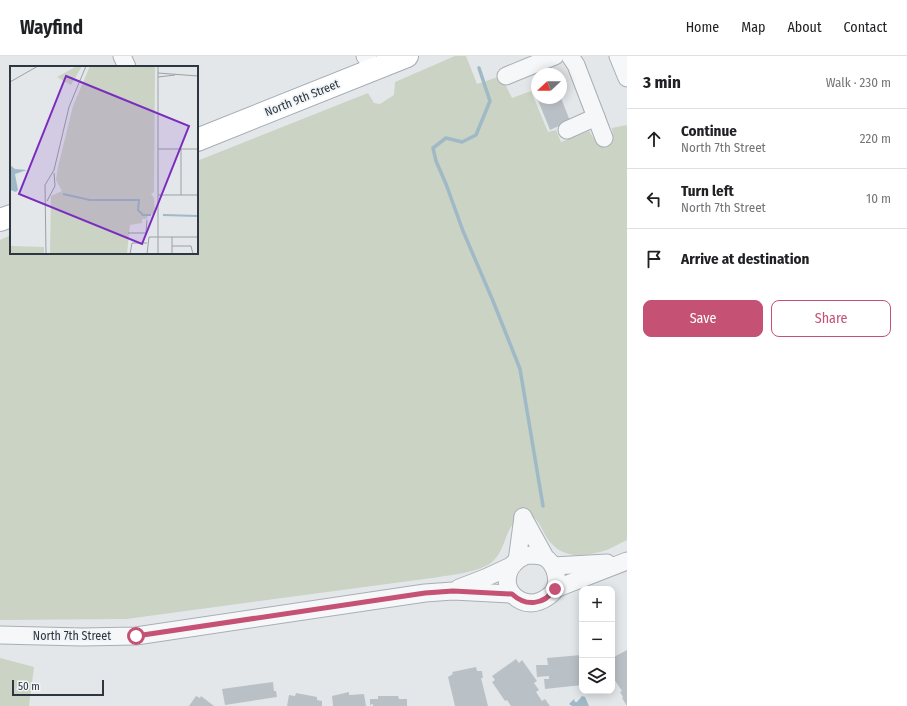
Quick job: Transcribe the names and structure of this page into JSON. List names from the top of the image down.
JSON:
{
  "streets": {
    "main road": ["North 9th Street"],
    "street": ["North 7th Street"]
  },
  "scale_bar": "50 m",
  "north": "left",
  "page": {
    "header": "Wayfind",
    "nav": [
      "Home",
      "Map",
      "About",
      "Contact"
    ],
    "heading": ["3 min", "Walk · 230 m"],
    "list": [
      ["Continue", "North 7th Street", "220 m"],
      ["Turn left", "North 7th Street", "10 m"],
      "Arrive at destination"
    ],
    "buttons": ["Save", "Share"],
    "map_buttons": ["+", "−"],
    "scale": "50 m"
  }
}
